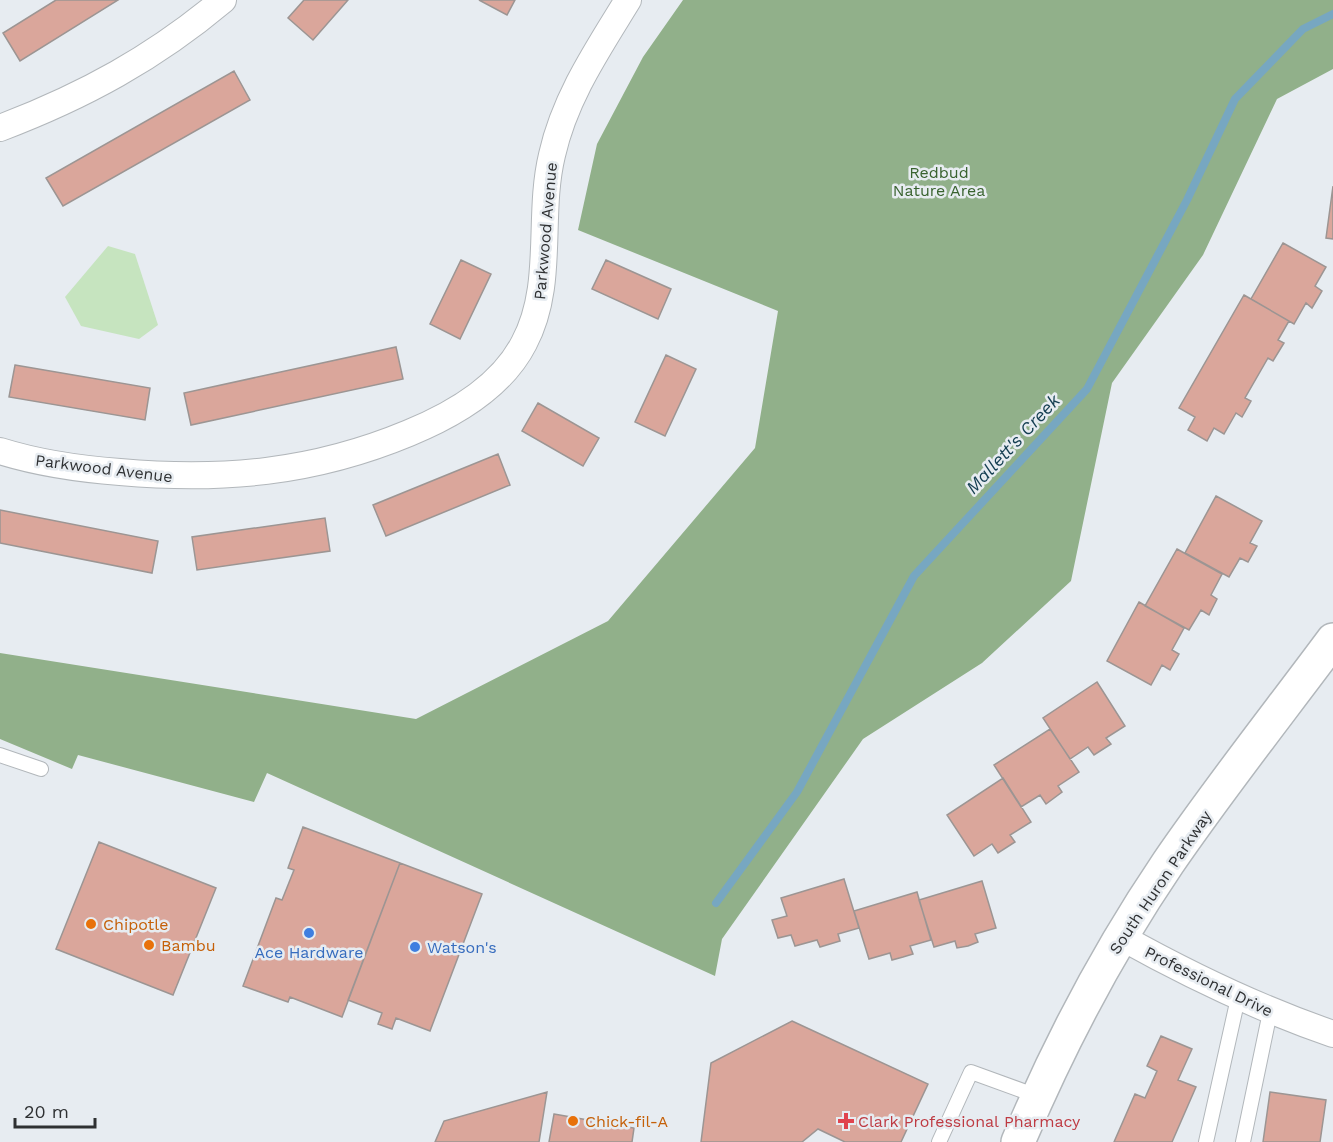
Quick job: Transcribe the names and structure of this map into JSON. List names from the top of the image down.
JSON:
{
  "streets": {
    "main road": ["South Huron Parkway"],
    "street": ["Parkwood Avenue", "Professional Drive"]
  },
  "crossings": [
    ["South Huron Parkway", "Professional Drive"]
  ],
  "water": ["Mallett's Creek"],
  "parks": ["Redbud Nature Area"],
  "places": {
    "other": [
      "Chipotle",
      "Ace Hardware",
      "Bambu",
      "Watson's",
      "Chick-fil-A"
    ],
    "health": ["Clark Professional Pharmacy"]
  },
  "scale_bar": "20 m"
}
